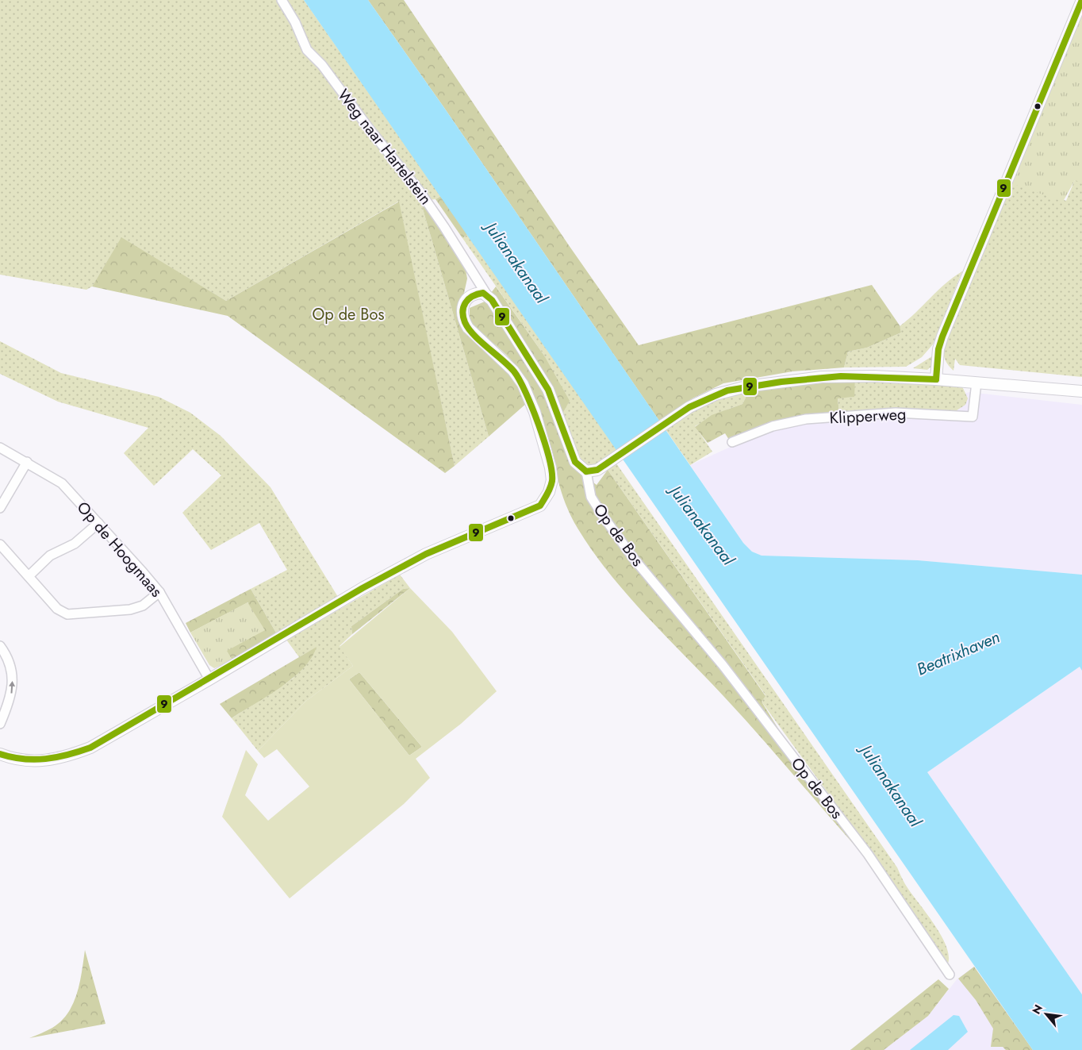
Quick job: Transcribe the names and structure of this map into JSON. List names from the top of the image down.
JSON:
{
  "streets": {
    "street": [
      "Weg naar Hartelstein",
      "Klipperweg",
      "Op de Bos",
      "Op de Hoogmaas"
    ]
  },
  "water": ["Julianakanaal", "Beatrixhaven"],
  "parks": ["Op de Bos"],
  "lines": ["transit line 9"],
  "north": "top left"
}
